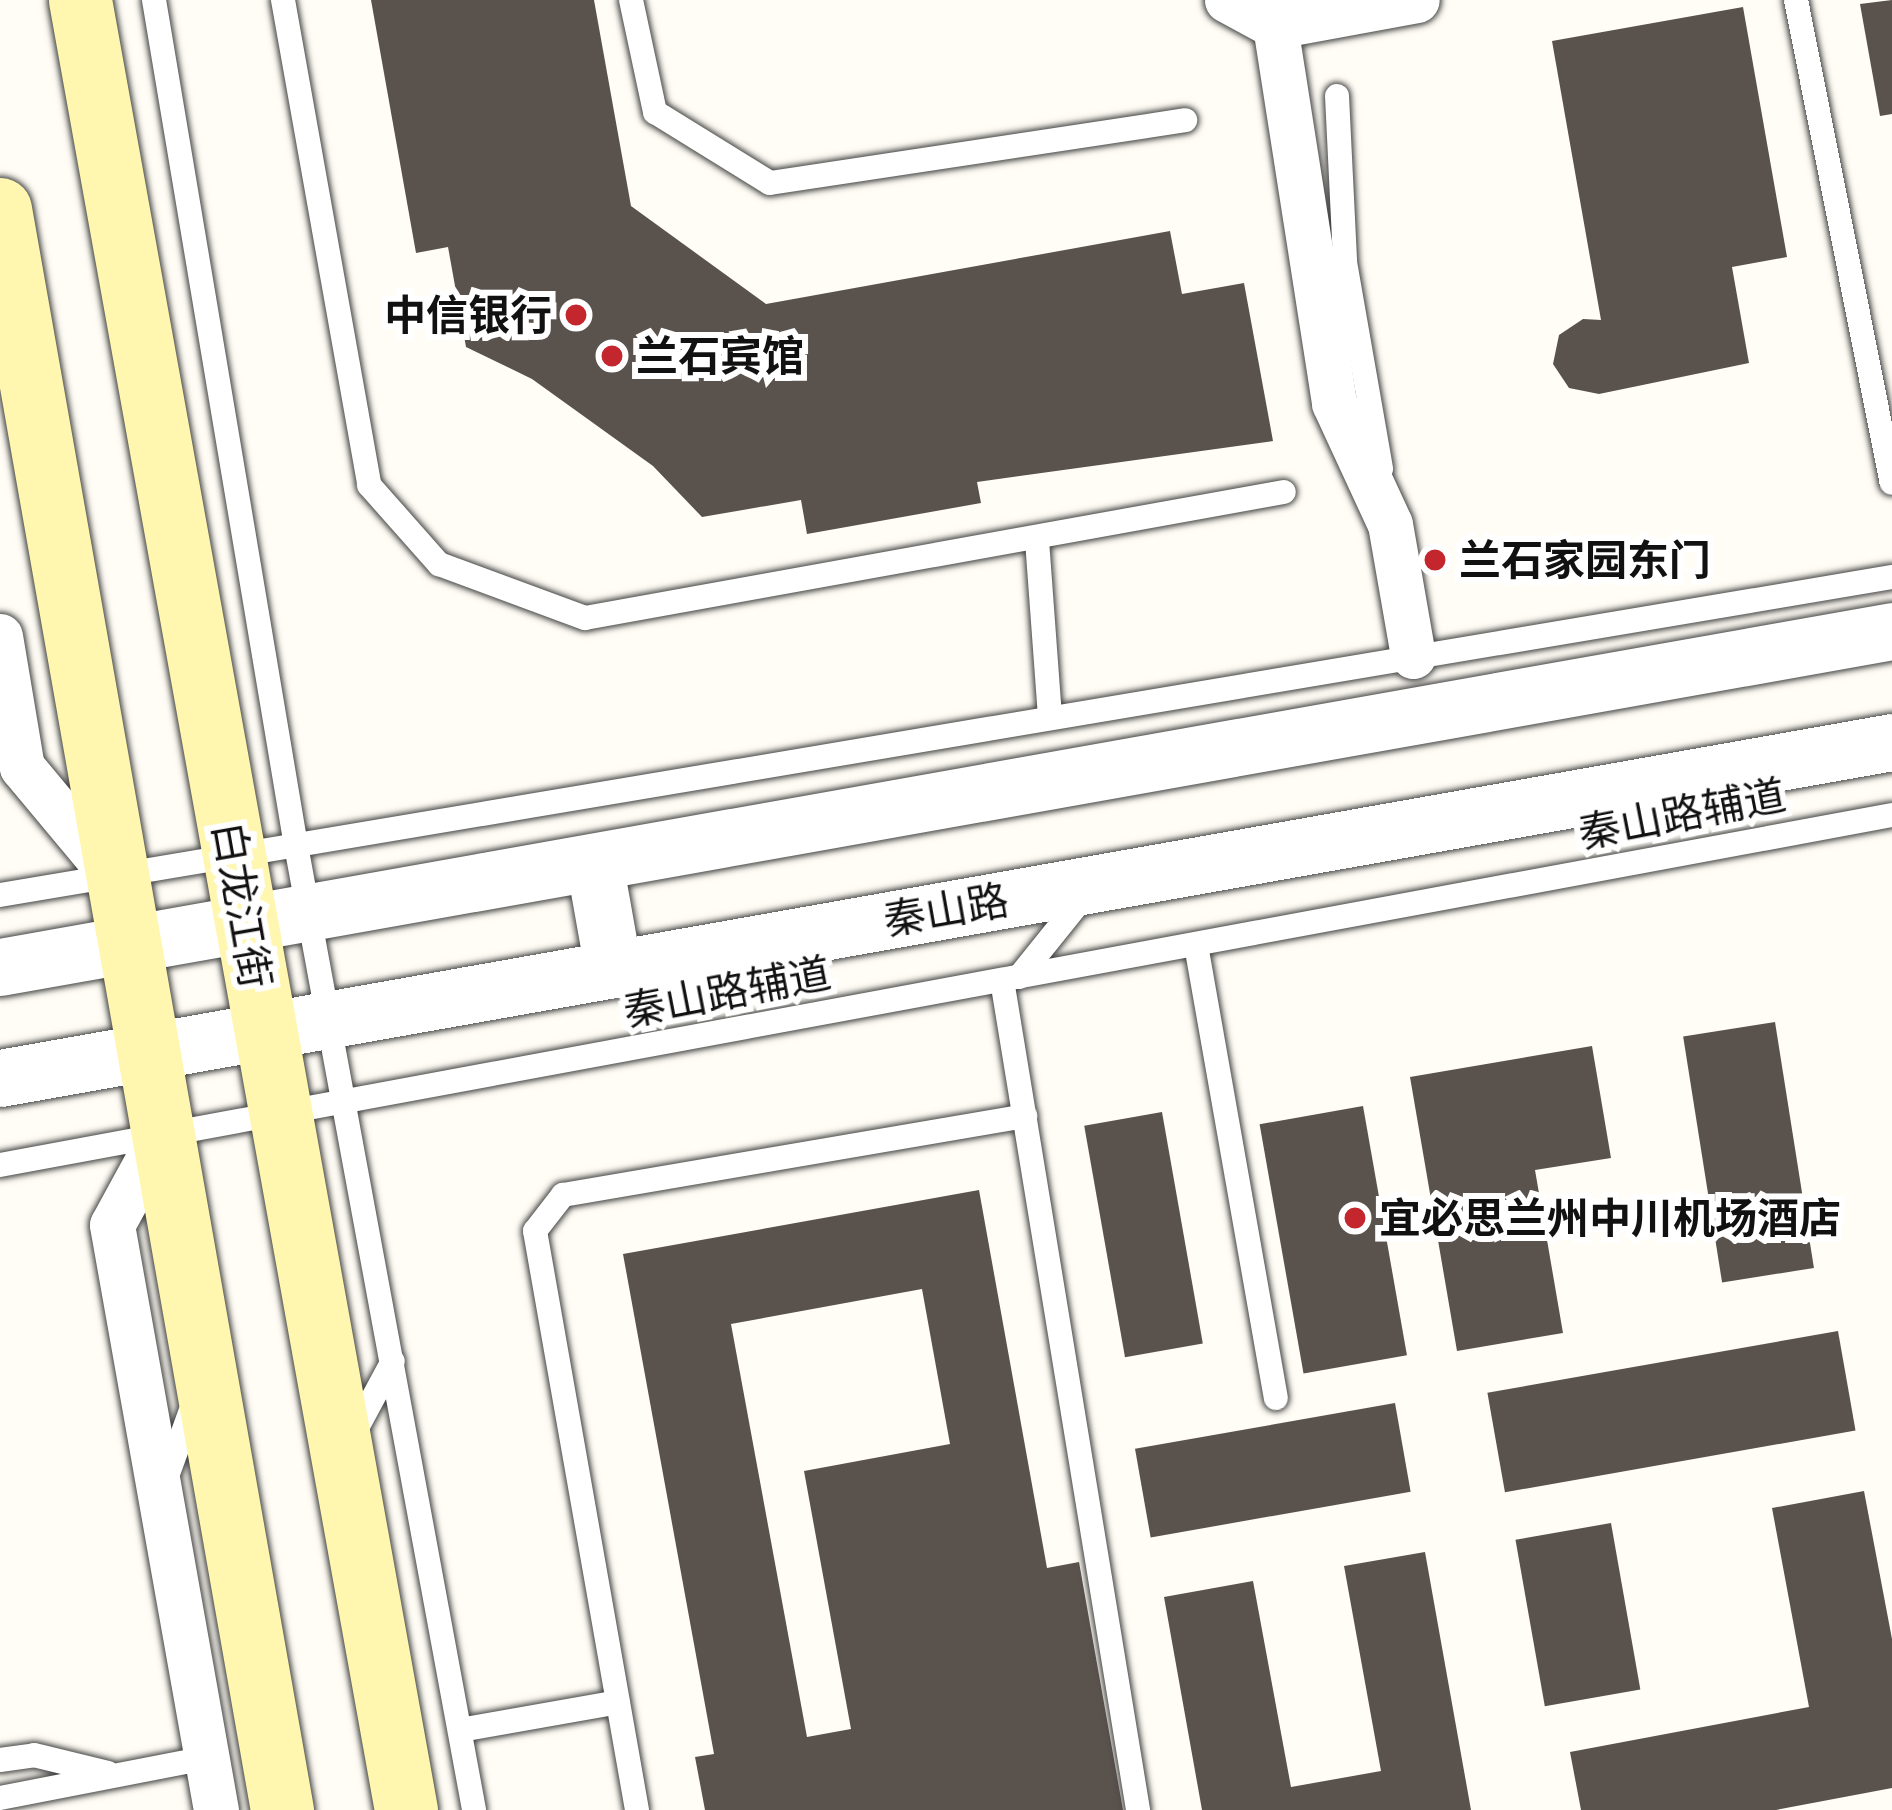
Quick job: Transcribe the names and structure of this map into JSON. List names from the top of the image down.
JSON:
{
  "streets": {
    "main road": ["白龙江街"],
    "street": ["秦山路"],
    "lane": ["秦山路辅道"]
  },
  "crossings": [
    ["秦山路辅道", "白龙江街"],
    ["白龙江街", "秦山路"]
  ],
  "places": [
    "中信银行",
    "兰石宾馆",
    "兰石家园东门",
    "宜必思兰州中川机场酒店"
  ]
}
